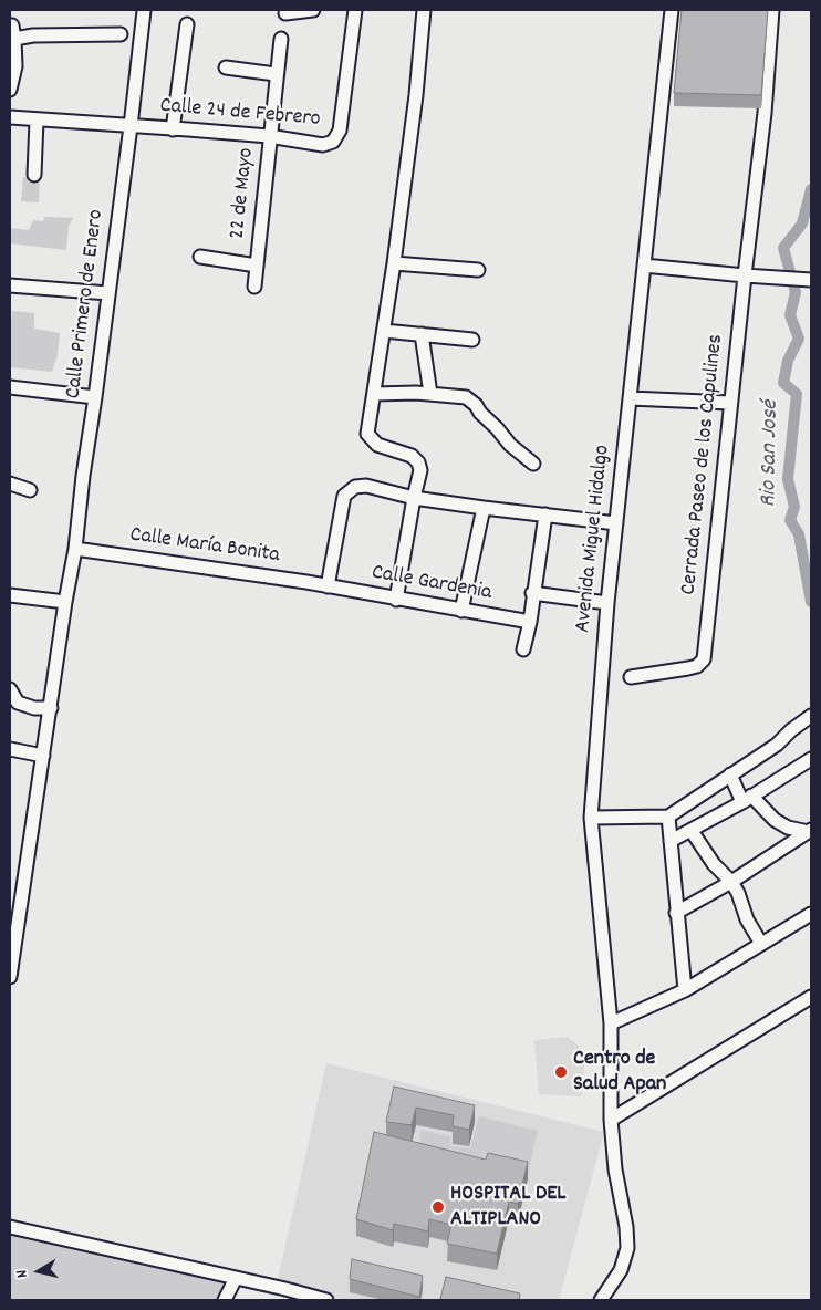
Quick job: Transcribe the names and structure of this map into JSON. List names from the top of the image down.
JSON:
{
  "streets": {
    "street": [
      "Calle 24 de Febrero",
      "22 de Mayo",
      "Calle Primero de Enero",
      "Cerrada Paseo de los Capulines",
      "Avenida Miguel Hidalgo",
      "Calle María Bonita",
      "Calle Gardenia"
    ]
  },
  "crossings": [
    ["Calle 24 de Febrero", "22 de Mayo"],
    ["Calle 24 de Febrero", "Calle Primero de Enero"],
    ["Calle Primero de Enero", "Calle María Bonita"],
    ["Calle María Bonita", "Calle Gardenia"]
  ],
  "water": ["Rio San José"],
  "places": ["Centro de Salud Apan", "H0SPITAL DEL ALTIPLAN0"],
  "north": "left"
}
